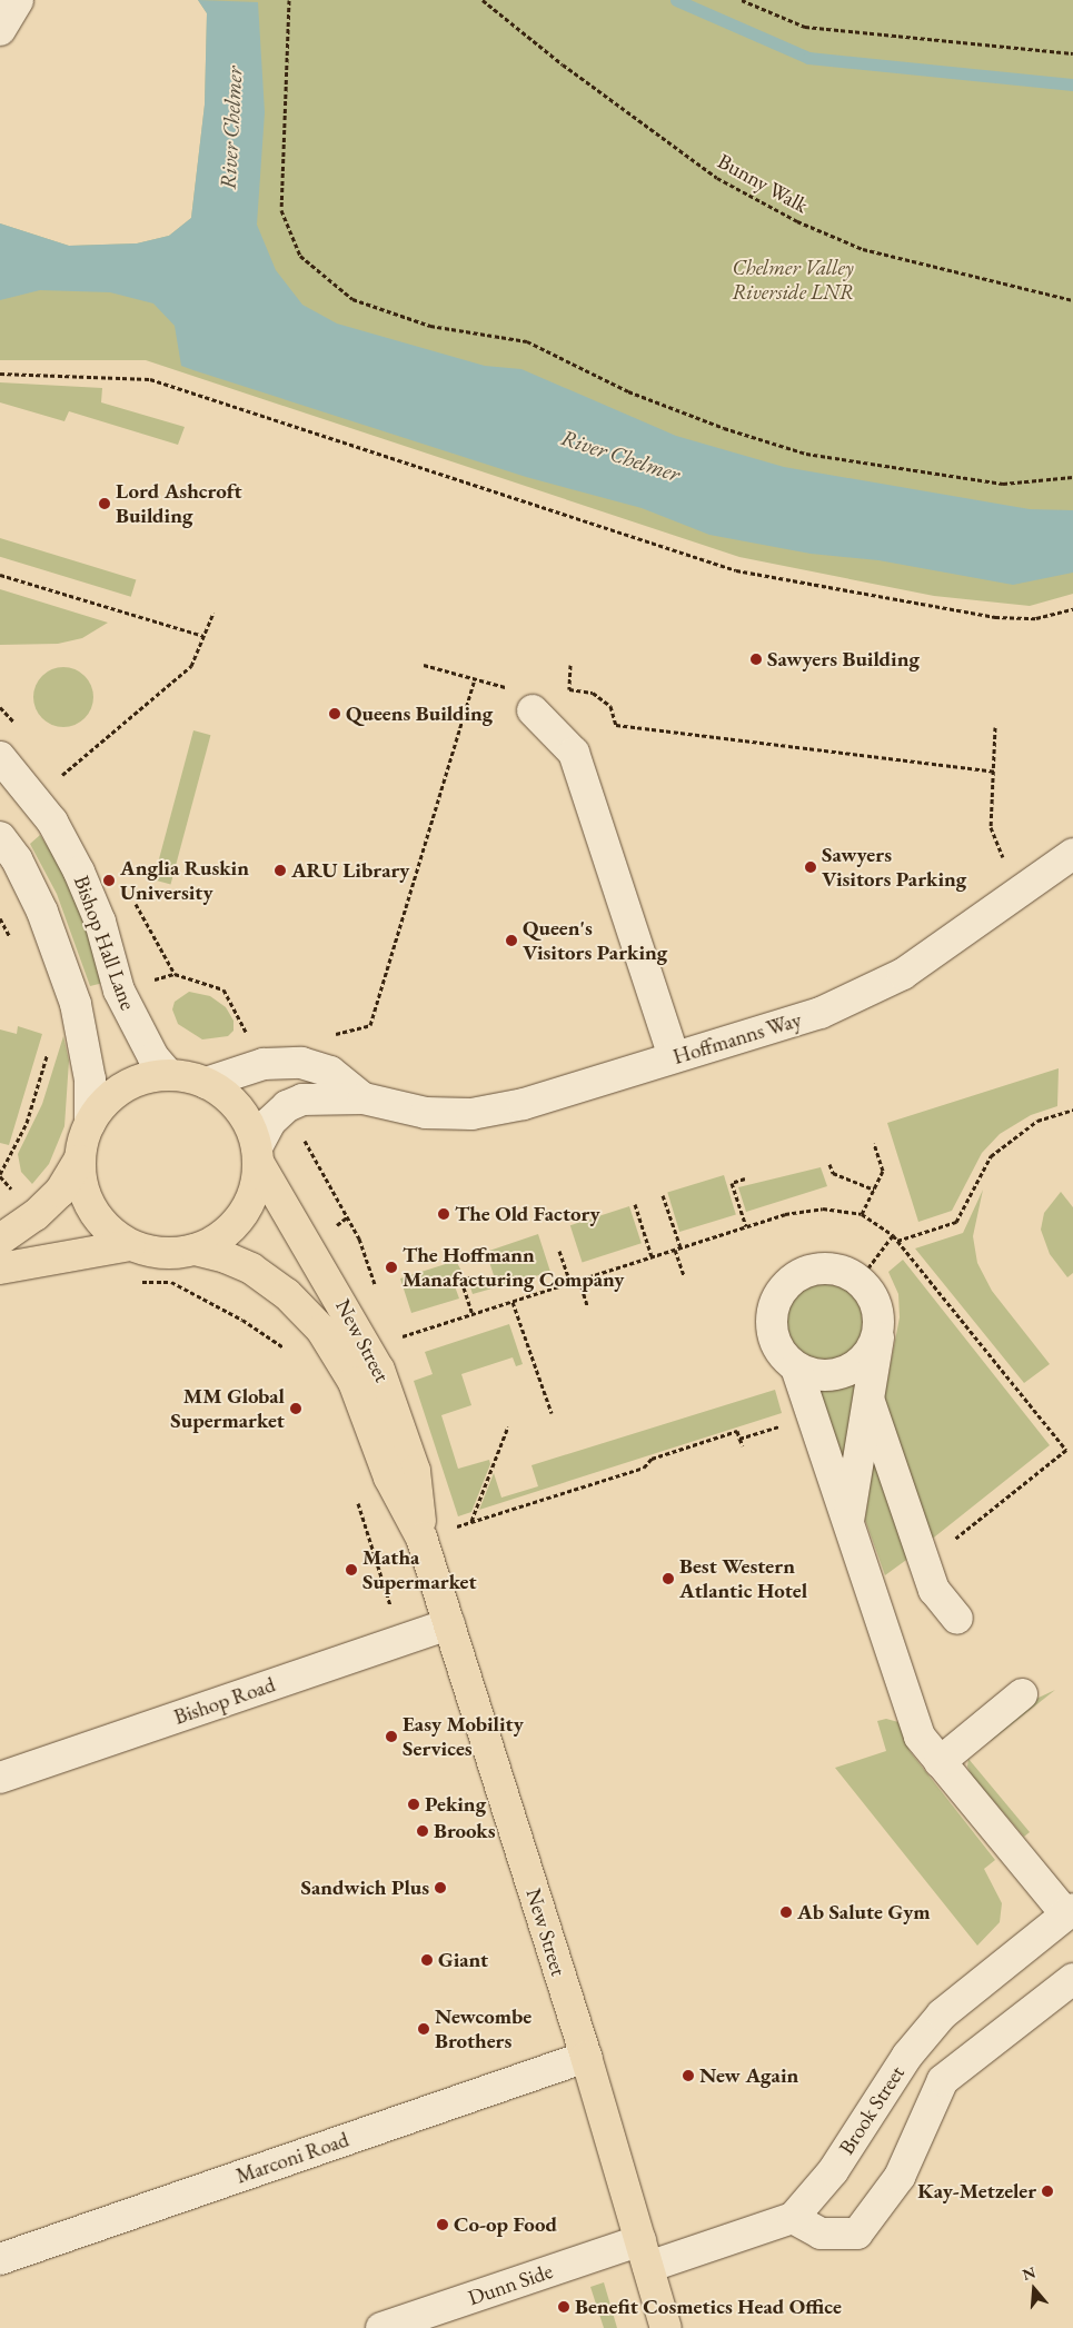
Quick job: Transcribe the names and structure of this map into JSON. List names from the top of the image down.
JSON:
{
  "streets": {
    "main road": ["New Street"],
    "street": [
      "Bishop Hall Lane",
      "Hoffmanns Way",
      "Bishop Road",
      "Brook Street",
      "Marconi Road",
      "Dunn Side"
    ],
    "path": ["Bunny Walk"]
  },
  "crossings": [
    ["Bishop Hall Lane", "Hoffmanns Way"],
    ["Bishop Hall Lane", "New Street"],
    ["Hoffmanns Way", "New Street"],
    ["New Street", "Bishop Road"],
    ["New Street", "Marconi Road"],
    ["New Street", "Dunn Side"]
  ],
  "water": ["River Chelmer"],
  "parks": ["Chelmer Valley Riverside LNR"],
  "places": [
    "Lord Ashcroft Building",
    "Sawyers Building",
    "Queens Building",
    "Sawyers Visitors Parking",
    "ARU Library",
    "Anglia Ruskin University",
    "Queen's Visitors Parking",
    "The Old Factory",
    "The Hoffmann Manafacturing Company",
    "MM Global Supermarket",
    "Matha Supermarket",
    "Best Western Atlantic Hotel",
    "Easy Mobility Services",
    "Peking",
    "Brooks",
    "Sandwich Plus",
    "Ab Salute Gym",
    "Giant",
    "Newcombe Brothers",
    "New Again",
    "Kay-Metzeler",
    "Co-op Food",
    "Benefit Cosmetics Head Office"
  ],
  "north": "top"
}
